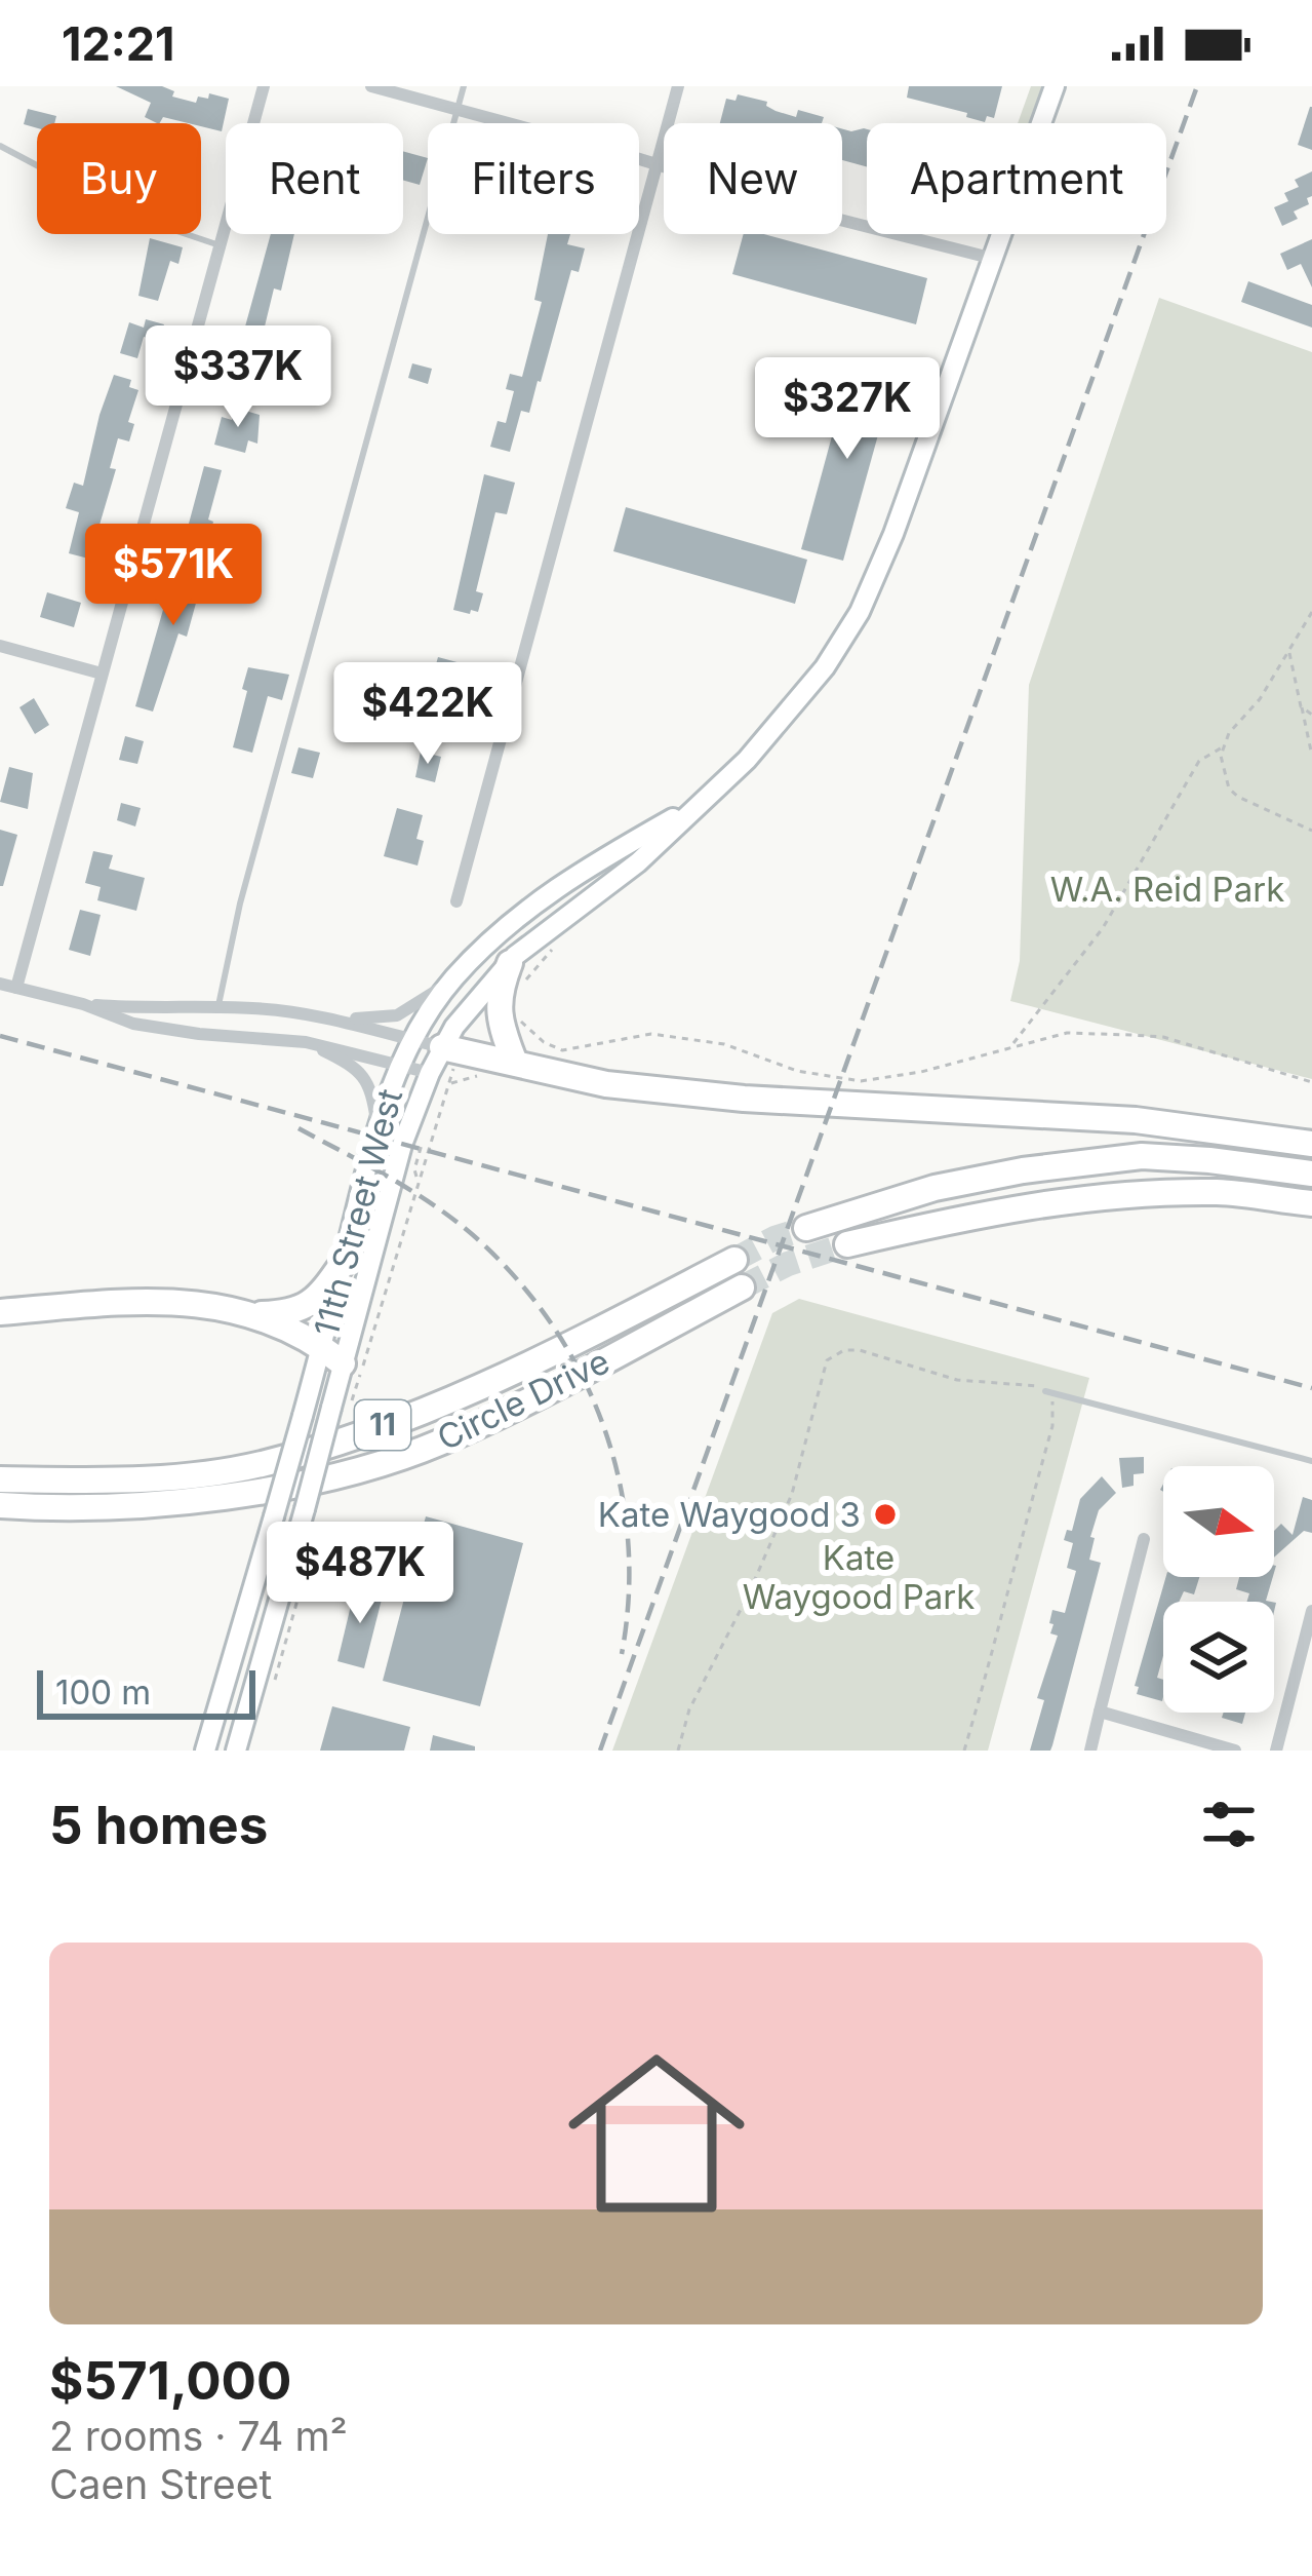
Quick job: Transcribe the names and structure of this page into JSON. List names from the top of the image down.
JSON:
{
  "streets": {
    "highway": ["Circle Drive", "11"],
    "main road": ["11th Street West"]
  },
  "parks": ["W.A. Reid Park", "Kate Waygood Park"],
  "places": ["Kate Waygood 3"],
  "scale_bar": "100 m",
  "north": "right",
  "page": {
    "status": "12:21",
    "chip": [
      "Buy",
      "Rent",
      "Filters",
      "New",
      "Apartment"
    ],
    "price": [
      "$337K",
      "$327K",
      "$571K",
      "$422K",
      "$487K"
    ],
    "scale": "100 m",
    "heading": "5 homes",
    "list": [
      {
        "name": "$571,000",
        "note": "2 rooms · 74 m² · Caen Street"
      }
    ]
  }
}
